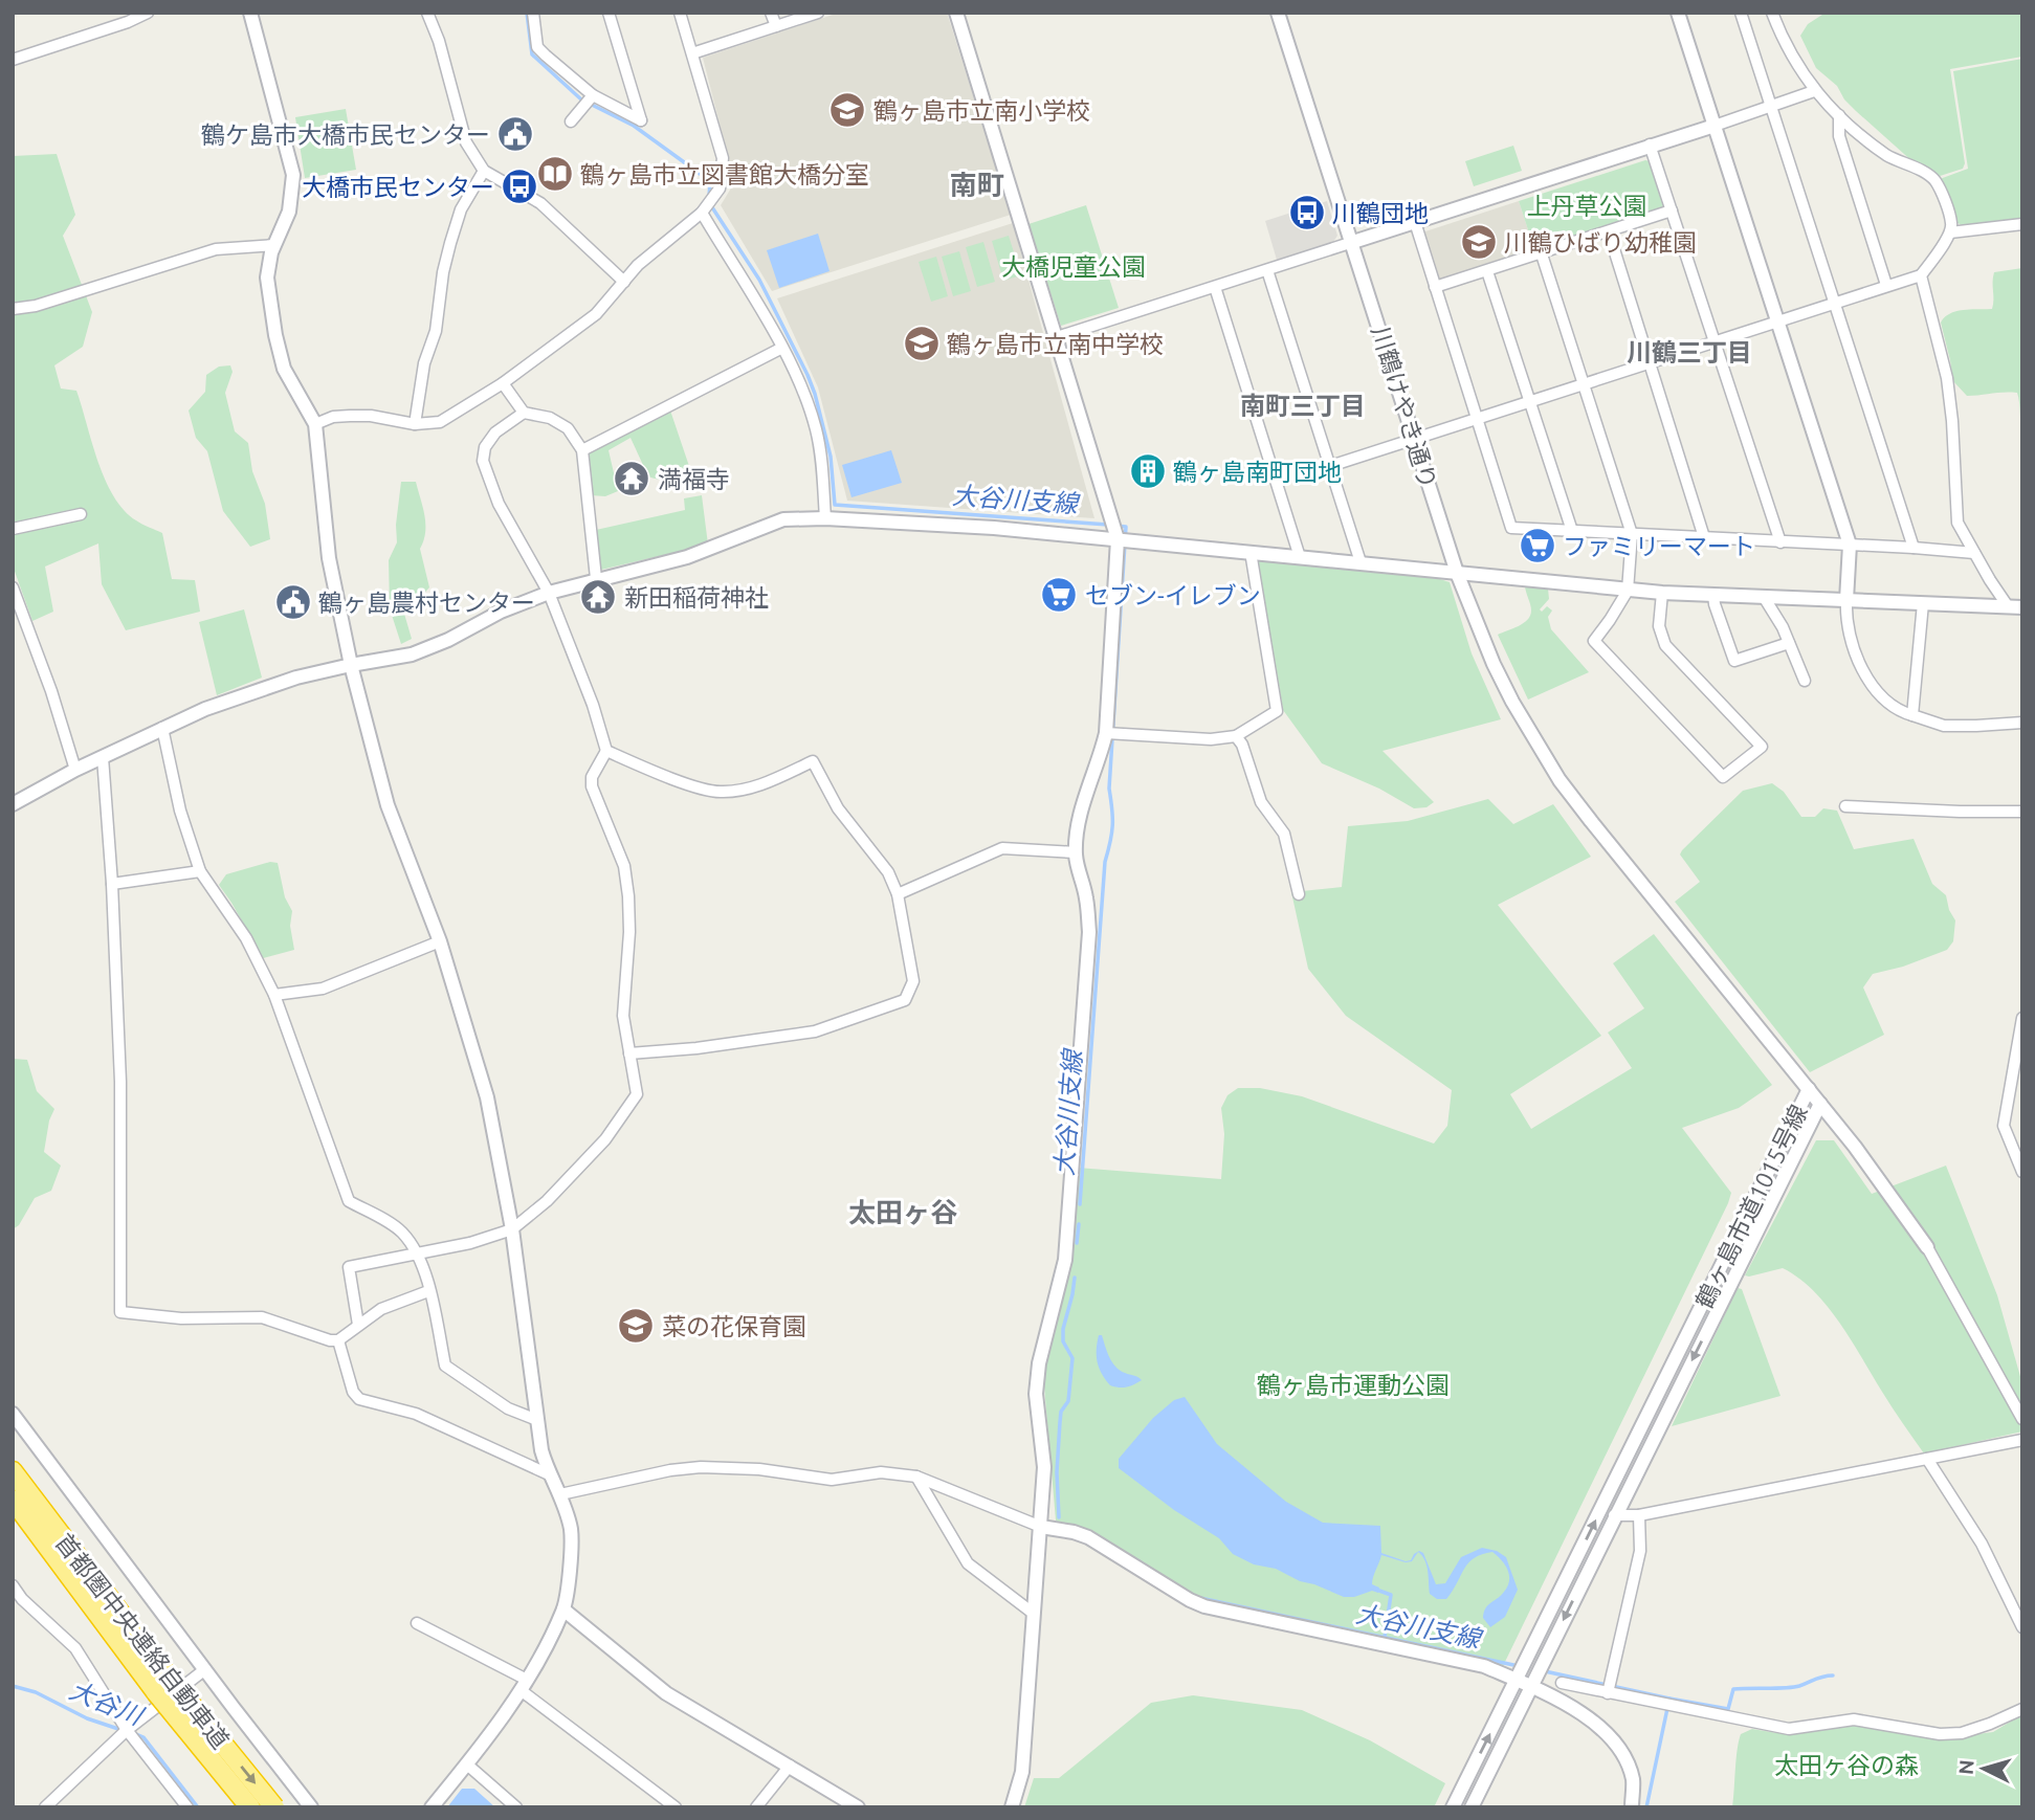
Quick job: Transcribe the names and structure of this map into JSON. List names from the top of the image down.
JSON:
{
  "streets": {
    "highway": ["首都圏中央連絡自動車道"],
    "street": ["川鶴けやき通り", "鶴ヶ島市道1015号線"]
  },
  "crossings": [
    ["川鶴けやき通り", "鶴ヶ島市道1015号線"]
  ],
  "districts": [
    "南町",
    "川鶴三丁目",
    "南町三丁目",
    "太田ヶ谷"
  ],
  "water": ["大谷川支線", "大谷川"],
  "parks": [
    "上丹草公園",
    "大橋児童公園",
    "鶴ヶ島市運動公園",
    "太田ヶ谷の森"
  ],
  "places": {
    "school or university": [
      "鶴ヶ島市立南小学校",
      "川鶴ひばり幼稚園",
      "鶴ヶ島市立南中学校",
      "菜の花保育園"
    ],
    "public building": ["鶴ケ島市大橋市民センター", "鶴ヶ島農村センター"],
    "library": ["鶴ヶ島市立図書館大橋分室"],
    "bus stop": ["大橋市民センター", "川鶴団地"],
    "building": ["鶴ヶ島南町団地"],
    "temple": ["満福寺", "新田稲荷神社"],
    "supermarket": ["ファミリーマート", "セブン-イレブン"]
  },
  "north": "left"
}
